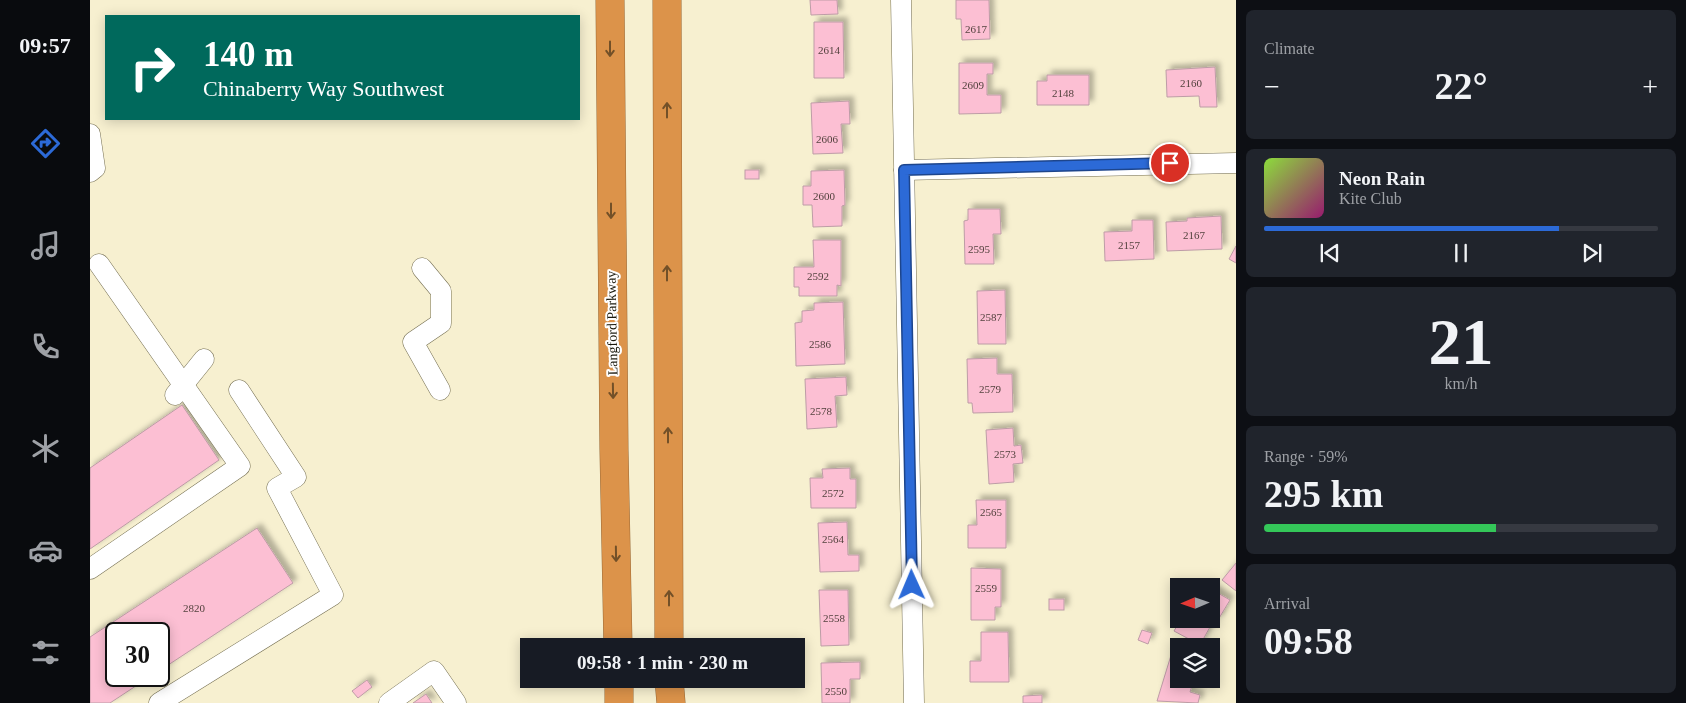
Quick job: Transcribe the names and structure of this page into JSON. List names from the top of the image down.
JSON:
{
  "streets": {
    "highway": ["Langford Parkway"]
  },
  "house_numbers": [
    "2617",
    "2614",
    "2160",
    "2609",
    "2148",
    "2606",
    "2600",
    "2167",
    "2157",
    "2595",
    "2592",
    "2587",
    "2586",
    "2579",
    "2578",
    "2573",
    "2572",
    "2565",
    "2564",
    "2559",
    "2820",
    "2558",
    "2550"
  ],
  "north": "left",
  "page": {
    "tabs": "09:57",
    "tile": [
      "Climate",
      ["21", "km/h"],
      ["Range · 59%", "295 km"],
      ["Arrival", "09:58"]
    ],
    "turn": ["140 m", "Chinaberry Way Southwest"],
    "heat": ["−", "22°", "+"],
    "song": ["Neon Rain", "Kite Club"],
    "limit": "30",
    "trip": "09:58 · 1 min · 230 m"
  }
}
